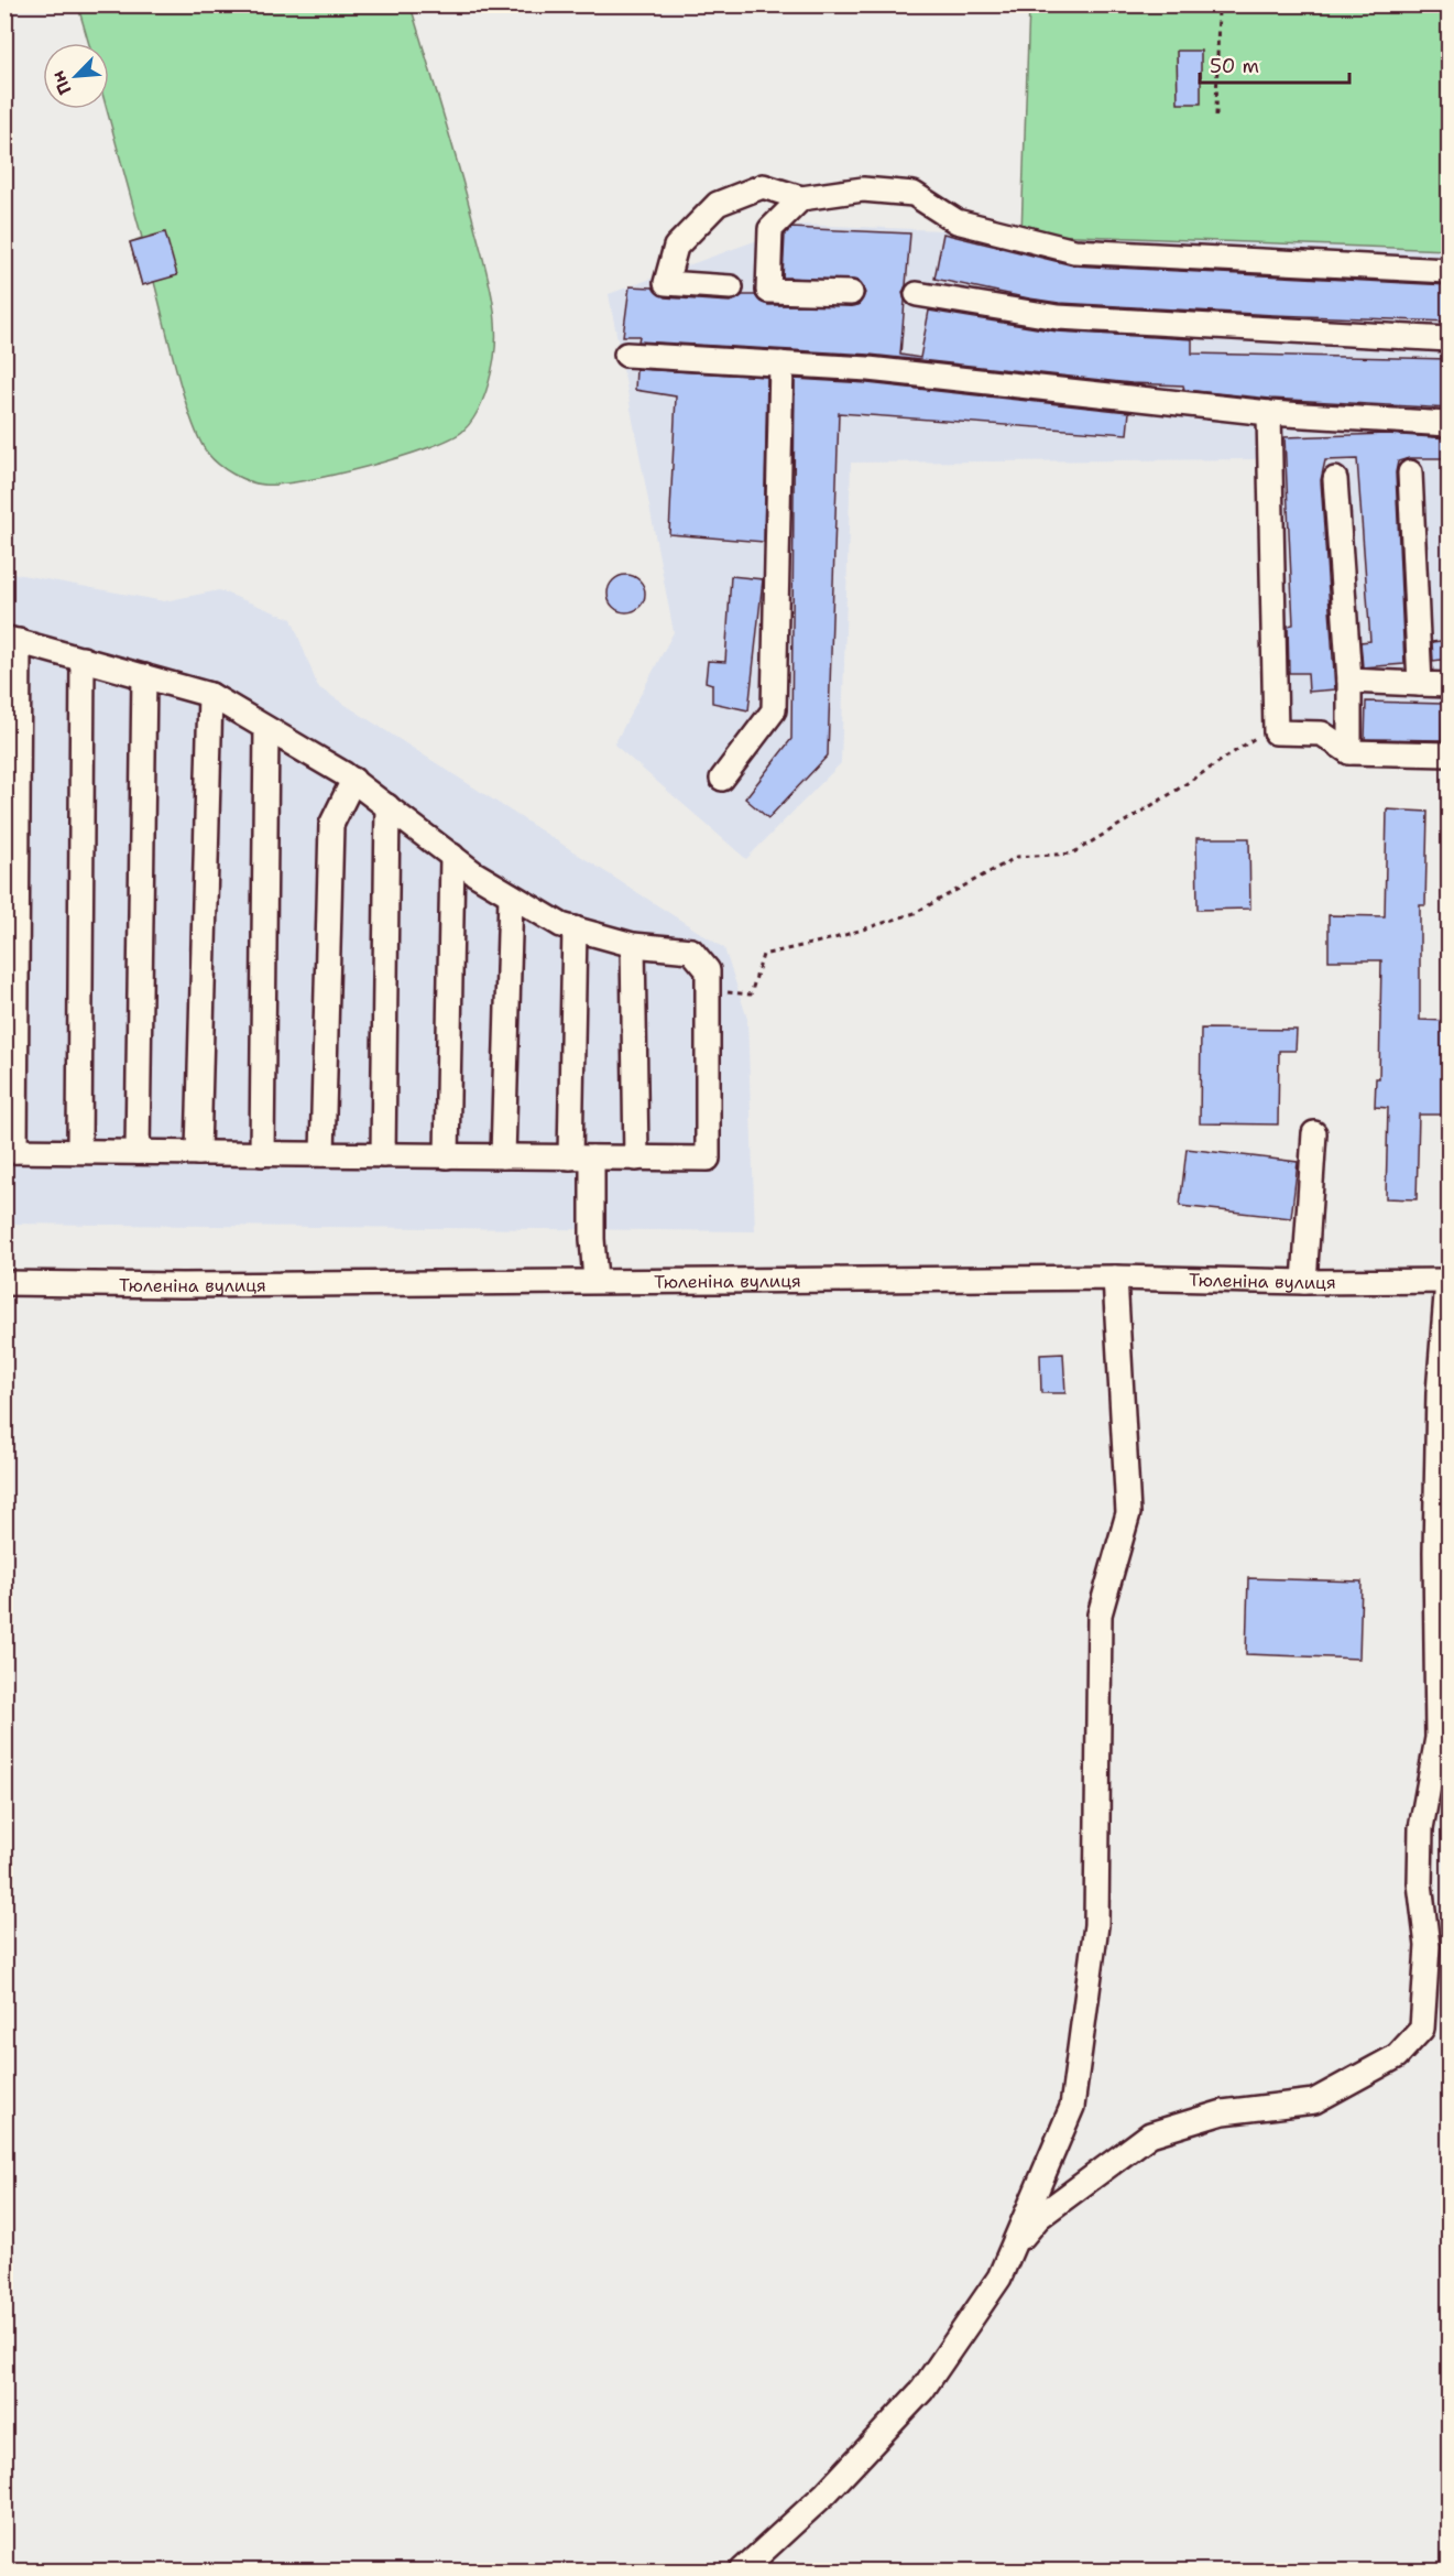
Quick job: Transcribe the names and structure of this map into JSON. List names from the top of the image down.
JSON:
{
  "streets": {
    "street": ["Тюленіна вулиця"]
  },
  "scale_bar": "50 m",
  "north": "bottom left"
}
